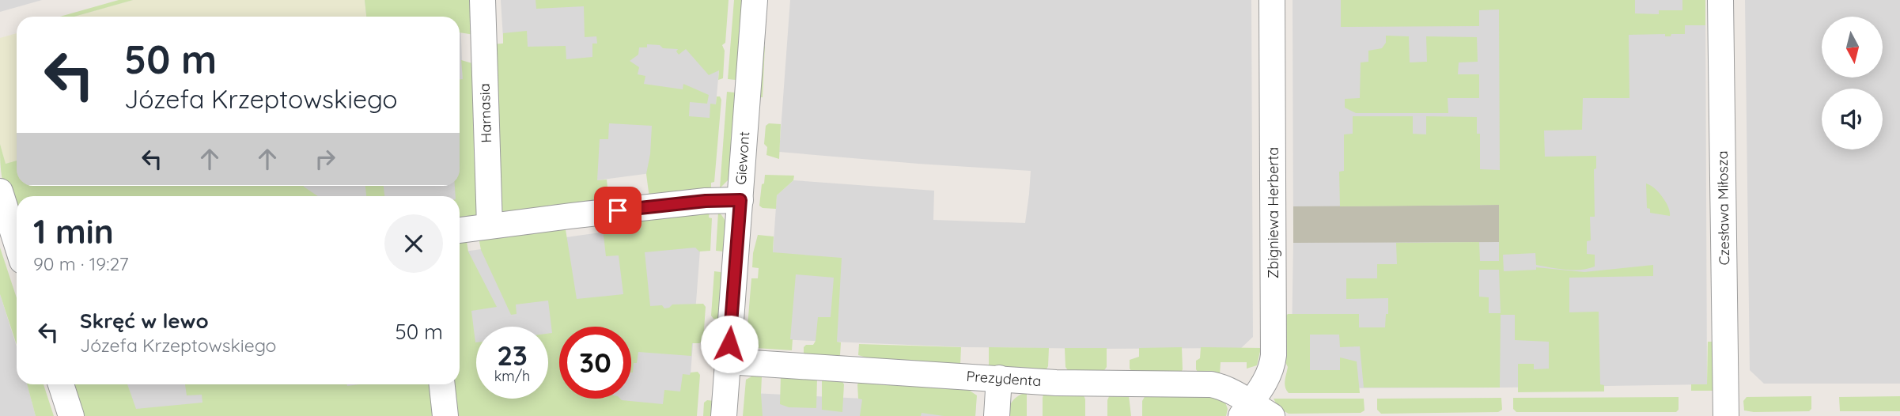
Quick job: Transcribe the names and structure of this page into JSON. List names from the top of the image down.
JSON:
{
  "streets": {
    "street": [
      "Harnasia",
      "Giewont",
      "Czesława Miłosza",
      "Zbigniewa Herberta",
      "Prezydenta"
    ]
  },
  "crossings": [
    ["Giewont", "Prezydenta"],
    ["Zbigniewa Herberta", "Prezydenta"]
  ],
  "north": "bottom",
  "page": {
    "turn": ["50 m", "Józefa Krzeptowskiego"],
    "heading": ["1 min", "90 m · 19:27"],
    "list": [
      {
        "name": "Skręć w lewo",
        "note": "Józefa Krzeptowskiego",
        "value": "50 m"
      }
    ],
    "speed": "23 km/h",
    "limit": "30"
  }
}
